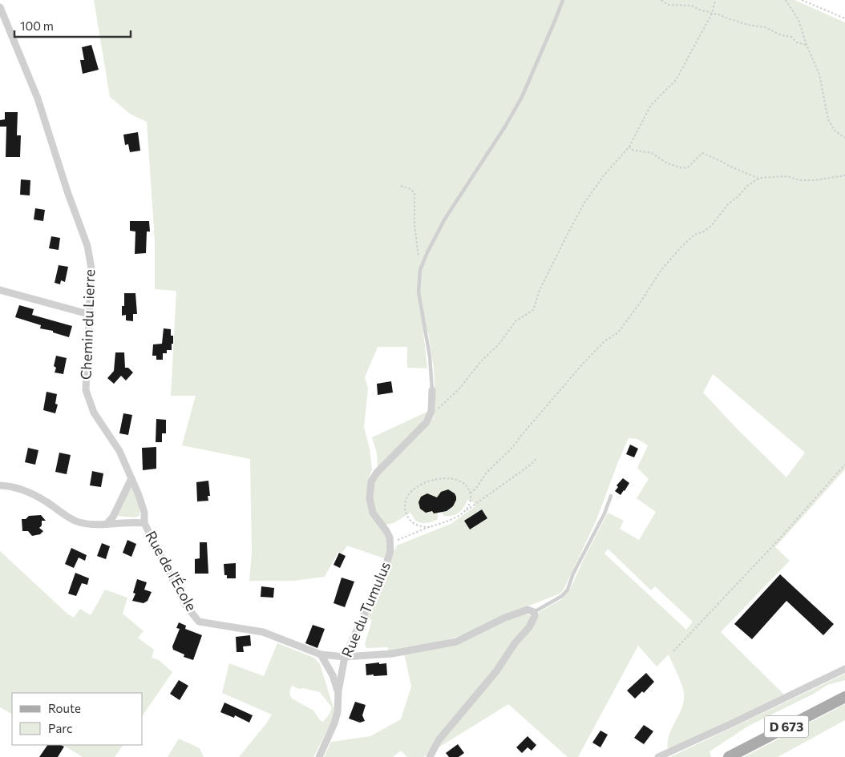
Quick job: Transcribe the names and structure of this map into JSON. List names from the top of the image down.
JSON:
{
  "streets": {
    "main road": ["D 673"],
    "street": ["Chemin du Lierre", "Rue de l'École", "Rue du Tumulus"]
  },
  "crossings": [
    ["Chemin du Lierre", "Rue de l'École"],
    ["Rue de l'École", "Rue du Tumulus"]
  ],
  "legend": ["Route", "Parc"],
  "scale_bar": "100 m"
}
